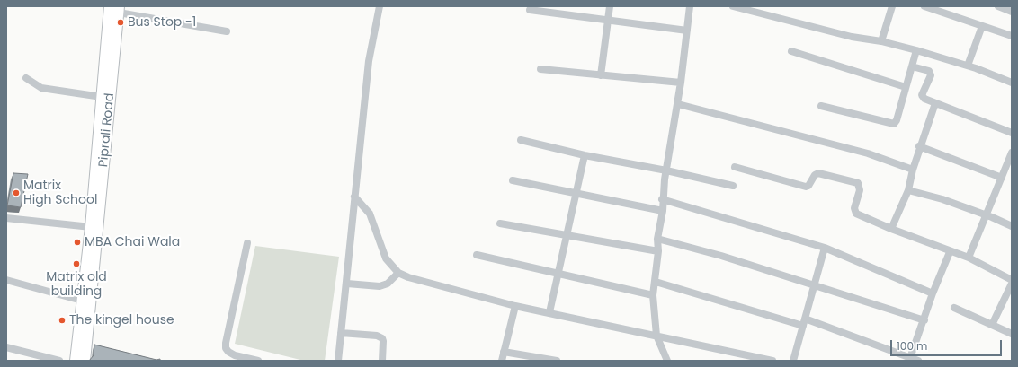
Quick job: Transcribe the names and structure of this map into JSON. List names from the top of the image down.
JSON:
{
  "streets": {
    "main road": ["Piprali Road"]
  },
  "places": [
    "Bus Stop -1",
    "Matrix High School",
    "MBA Chai Wala",
    "Matrix old building",
    "The kingel house"
  ],
  "scale_bar": "100 m"
}
